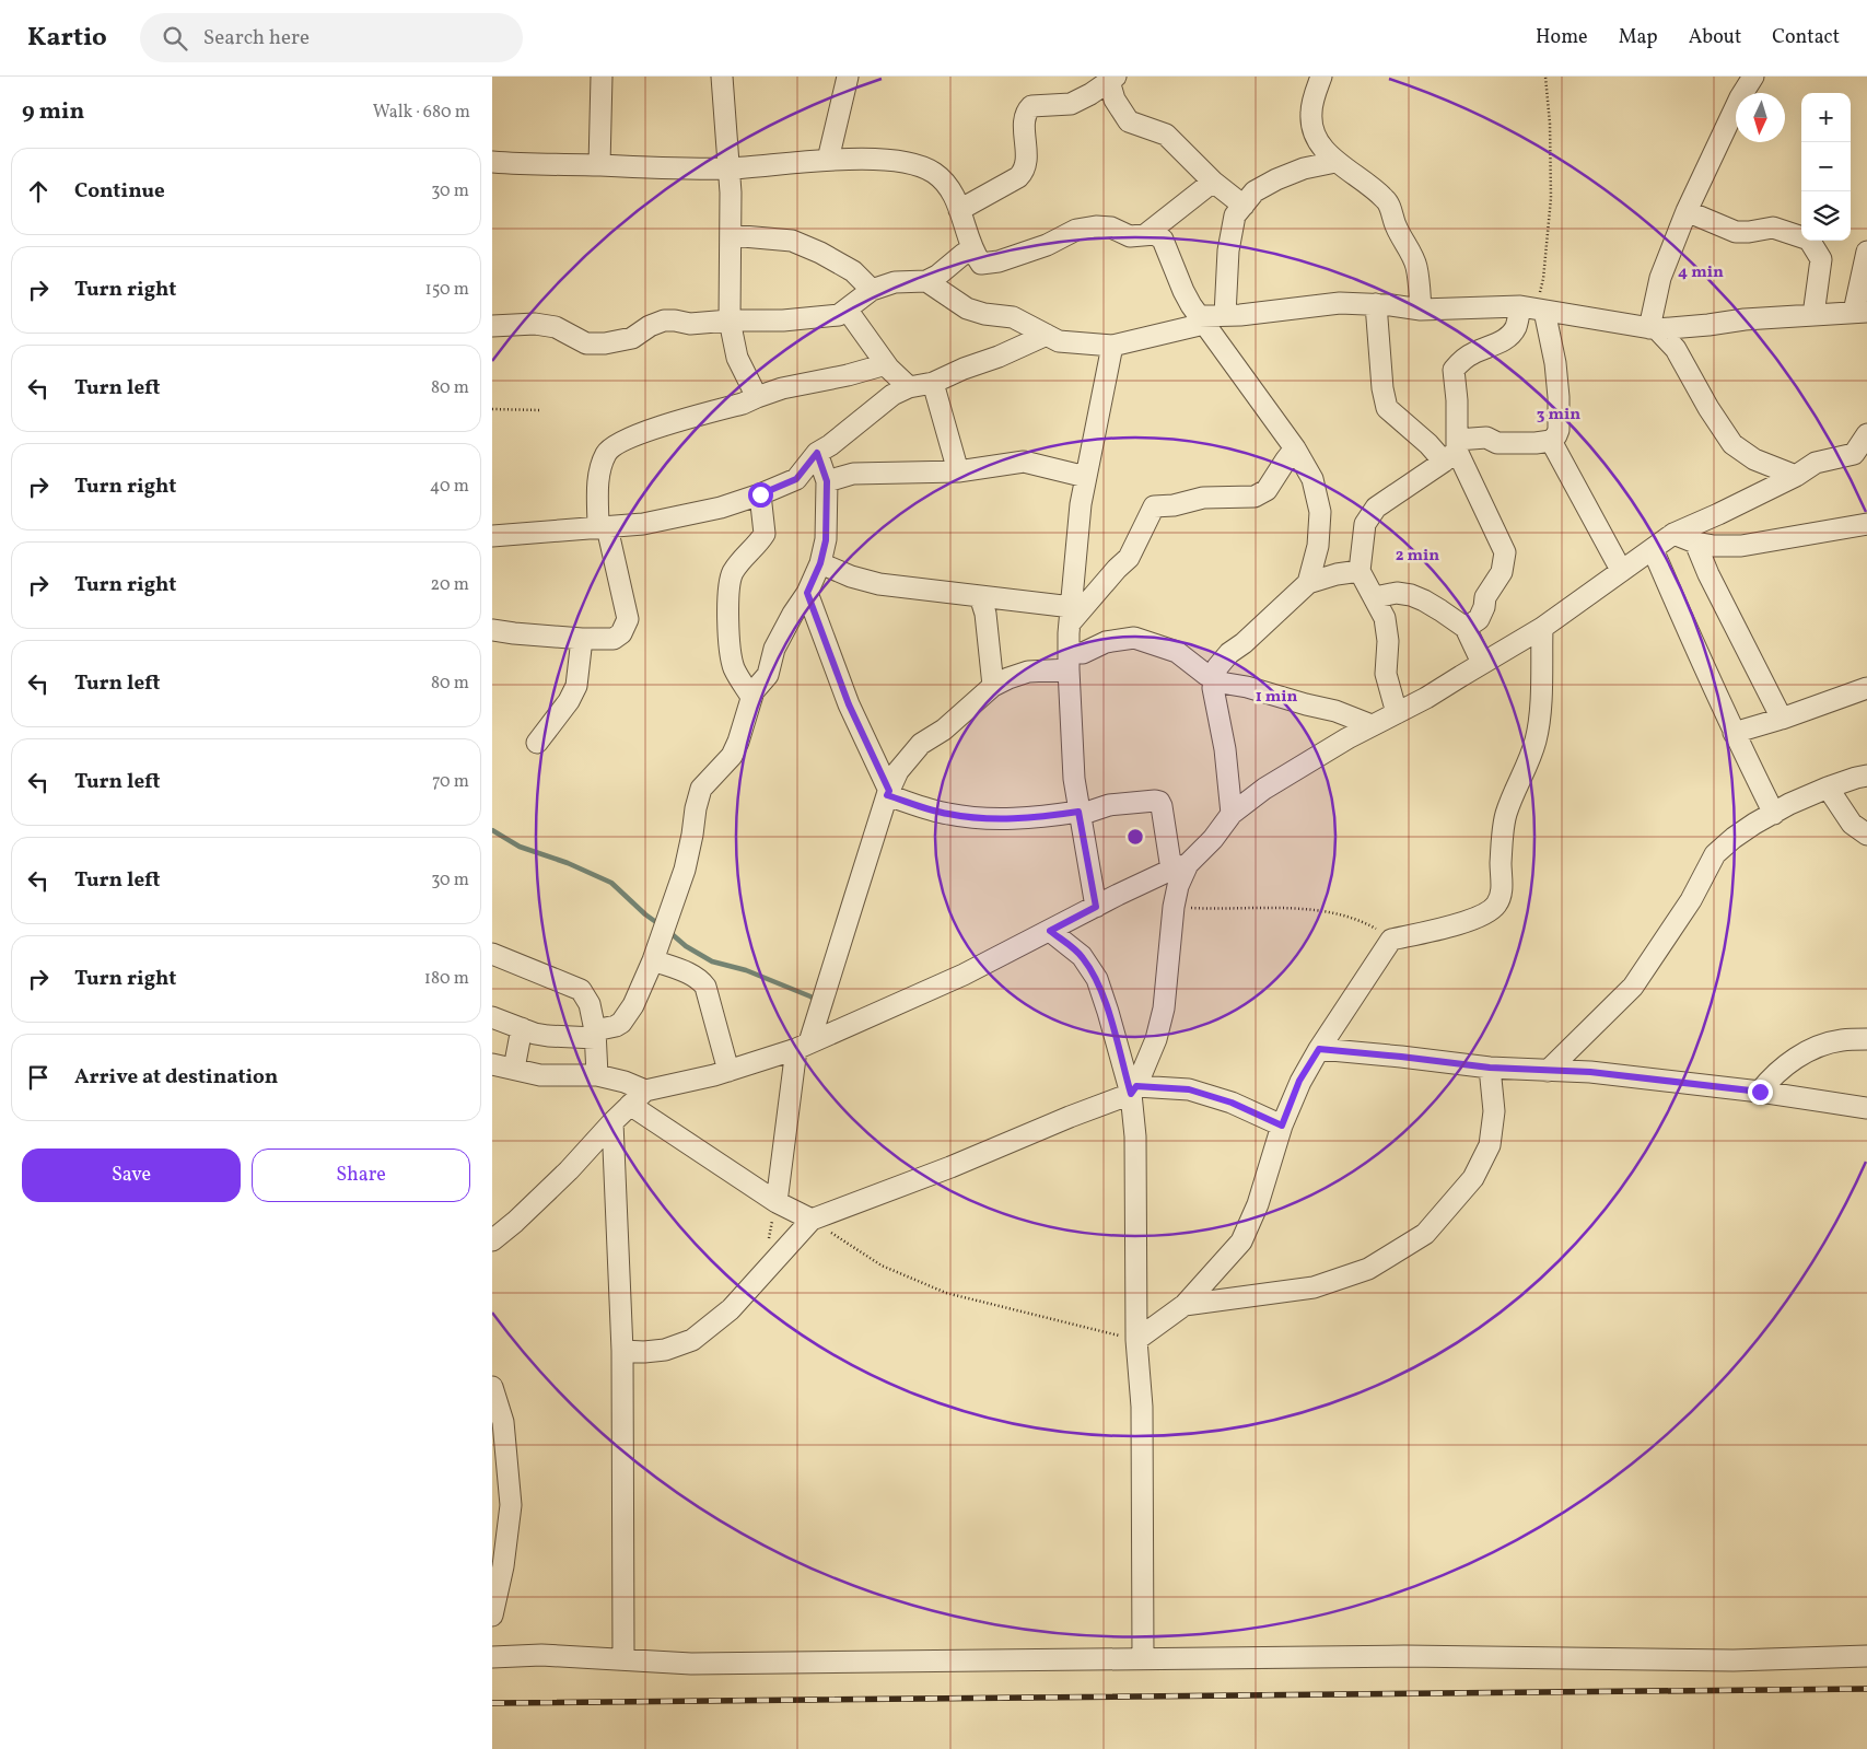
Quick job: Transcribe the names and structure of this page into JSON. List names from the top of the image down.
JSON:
{
  "north": "bottom",
  "page": {
    "header": "Kartio",
    "search": "Search here",
    "nav": [
      "Home",
      "Map",
      "About",
      "Contact"
    ],
    "heading": ["9 min", "Walk · 680 m"],
    "map_buttons": ["+", "−"],
    "list": [
      ["Continue", "30 m"],
      ["Turn right", "150 m"],
      ["Turn left", "80 m"],
      ["Turn right", "40 m"],
      ["Turn right", "20 m"],
      ["Turn left", "80 m"],
      ["Turn left", "70 m"],
      ["Turn left", "30 m"],
      ["Turn right", "180 m"],
      "Arrive at destination"
    ],
    "buttons": ["Save", "Share"]
  },
  "rings": [
    "4 min",
    "3 min",
    "2 min",
    "1 min"
  ]
}
